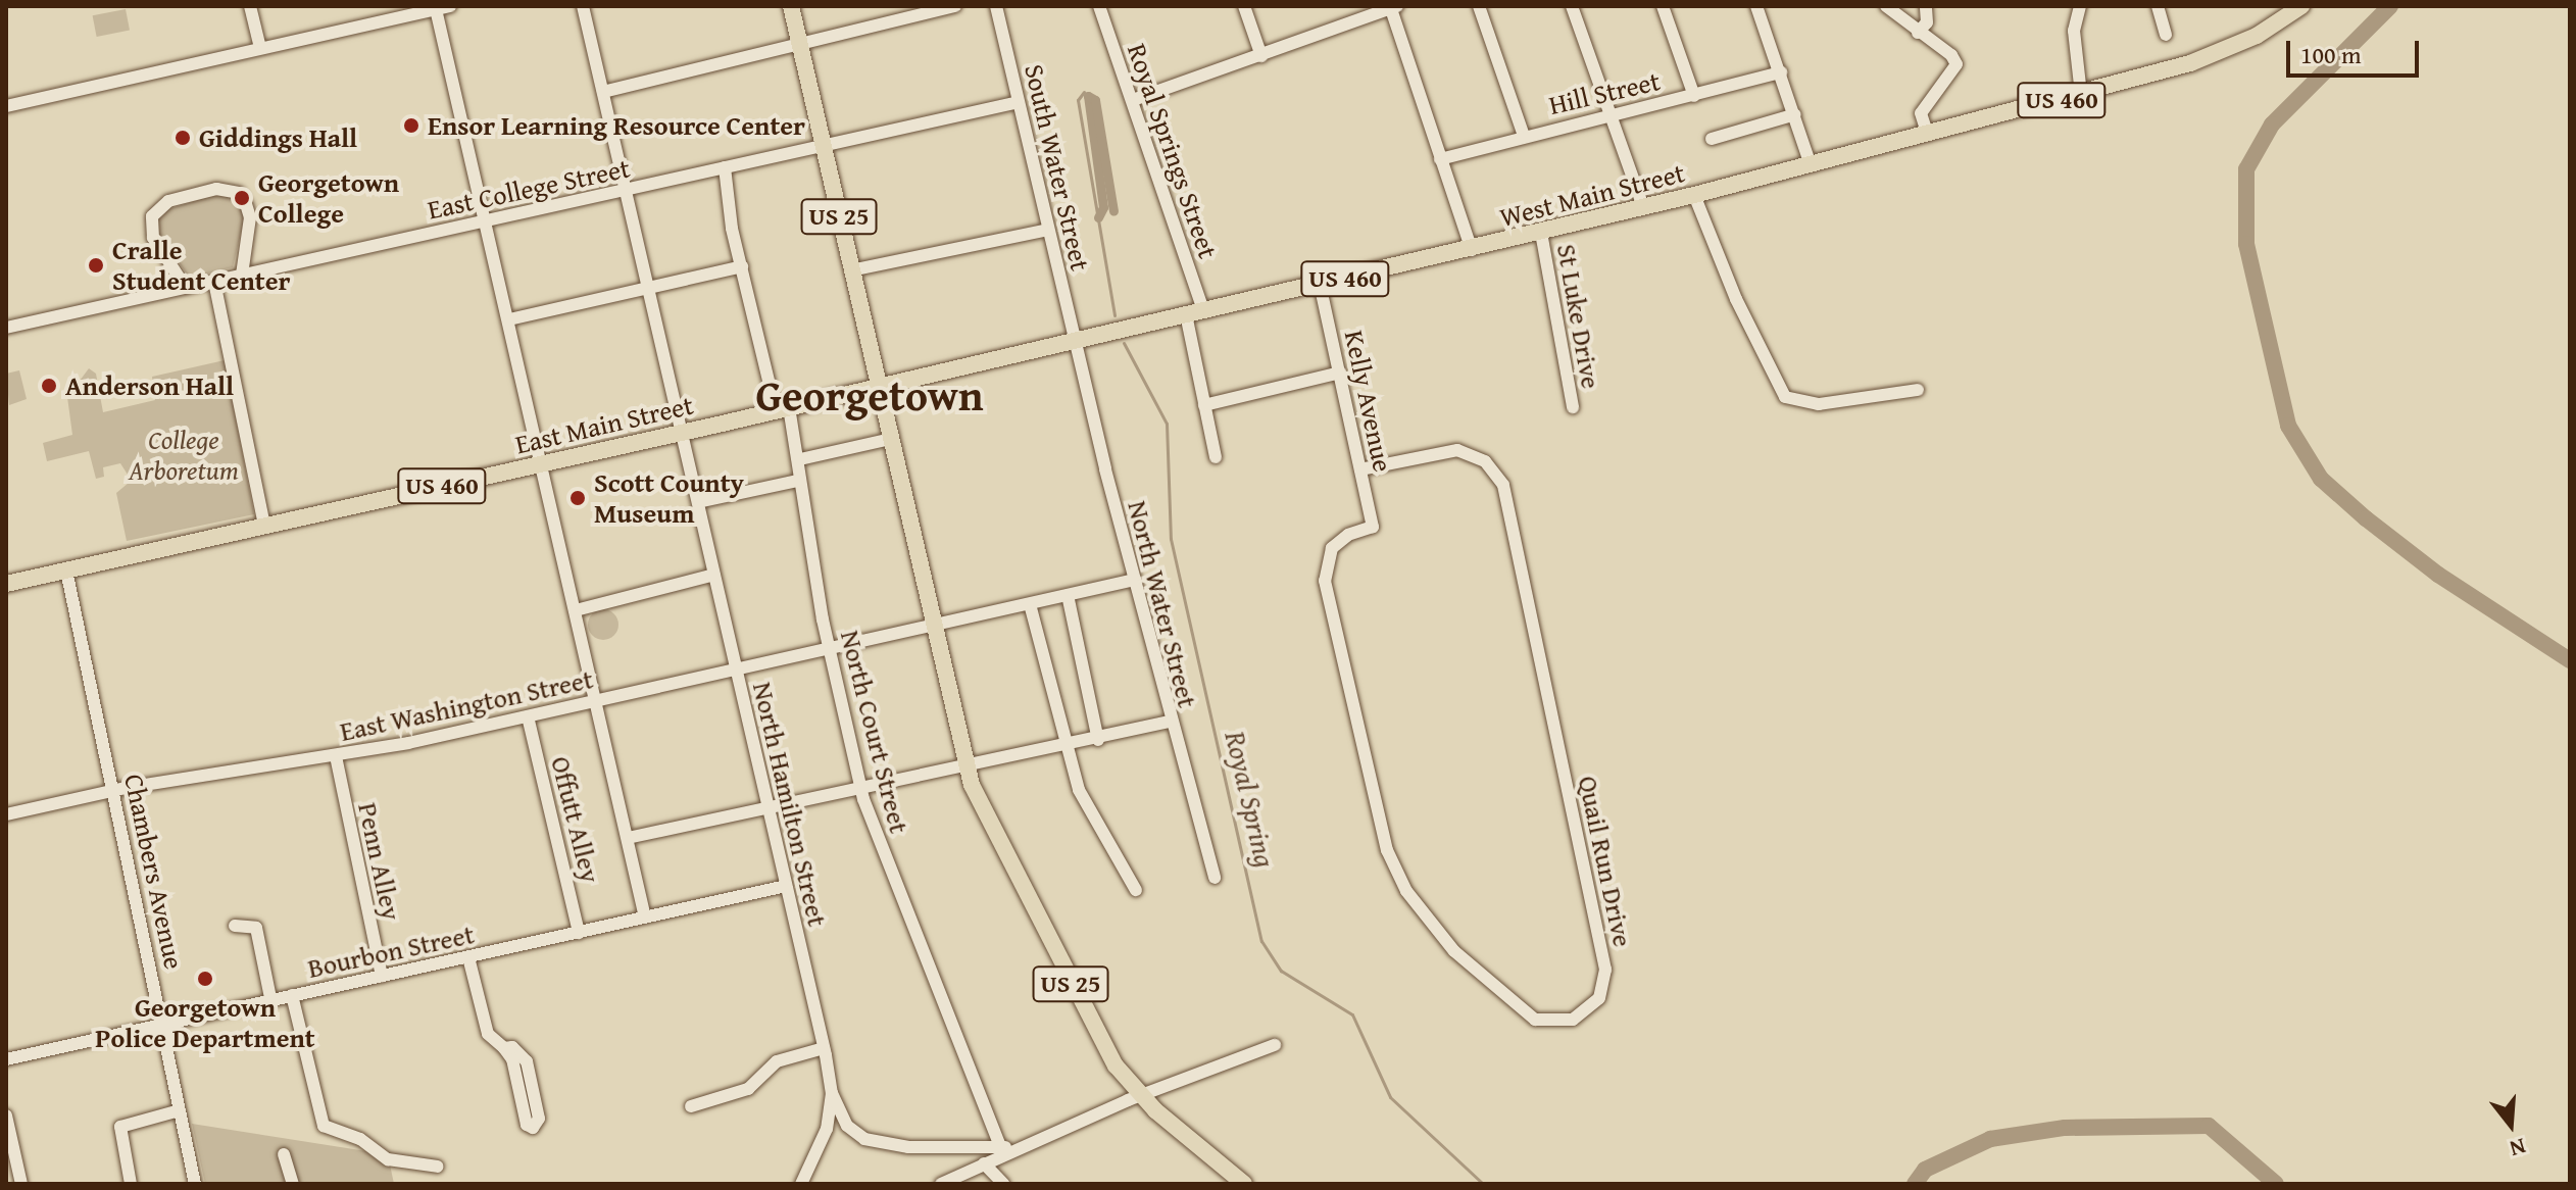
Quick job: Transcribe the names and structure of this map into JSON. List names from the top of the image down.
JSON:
{
  "streets": {
    "main road": [
      "US 460",
      "West Main Street",
      "US 25",
      "East Main Street"
    ],
    "street": [
      "Hill Street",
      "Royal Springs Street",
      "South Water Street",
      "East College Street",
      "St Luke Drive",
      "Kelly Avenue",
      "North Water Street",
      "East Washington Street",
      "North Court Street",
      "North Hamilton Street",
      "Offutt Alley",
      "Penn Alley",
      "Quail Run Drive",
      "Chambers Avenue",
      "Bourbon Street"
    ]
  },
  "crossings": [
    ["Royal Springs Street", "West Main Street"],
    ["South Water Street", "East College Street"],
    ["South Water Street", "West Main Street"],
    ["South Water Street", "North Water Street"],
    ["East College Street", "US 25"],
    ["East College Street", "North Court Street"],
    ["East College Street", "North Hamilton Street"],
    ["West Main Street", "US 25"],
    ["West Main Street", "St Luke Drive"],
    ["West Main Street", "Kelly Avenue"],
    ["West Main Street", "East Main Street"],
    ["West Main Street", "North Water Street"],
    ["US 25", "East Main Street"],
    ["US 25", "East Washington Street"],
    ["Kelly Avenue", "Quail Run Drive"],
    ["East Main Street", "North Court Street"],
    ["East Main Street", "North Hamilton Street"],
    ["East Main Street", "Chambers Avenue"],
    ["North Water Street", "East Washington Street"],
    ["East Washington Street", "North Court Street"],
    ["East Washington Street", "North Hamilton Street"],
    ["East Washington Street", "Offutt Alley"],
    ["East Washington Street", "Penn Alley"],
    ["East Washington Street", "Chambers Avenue"],
    ["North Hamilton Street", "Bourbon Street"],
    ["Offutt Alley", "Bourbon Street"],
    ["Penn Alley", "Bourbon Street"],
    ["Chambers Avenue", "Bourbon Street"]
  ],
  "districts": ["Georgetown"],
  "water": ["Royal Spring"],
  "parks": ["College Arboretum"],
  "places": [
    "Ensor Learning Resource Center",
    "Giddings Hall",
    "Georgetown College",
    "Cralle Student Center",
    "Anderson Hall",
    "Scott County Museum",
    "Georgetown Police Department"
  ],
  "scale_bar": "100 m",
  "north": "bottom"
}
